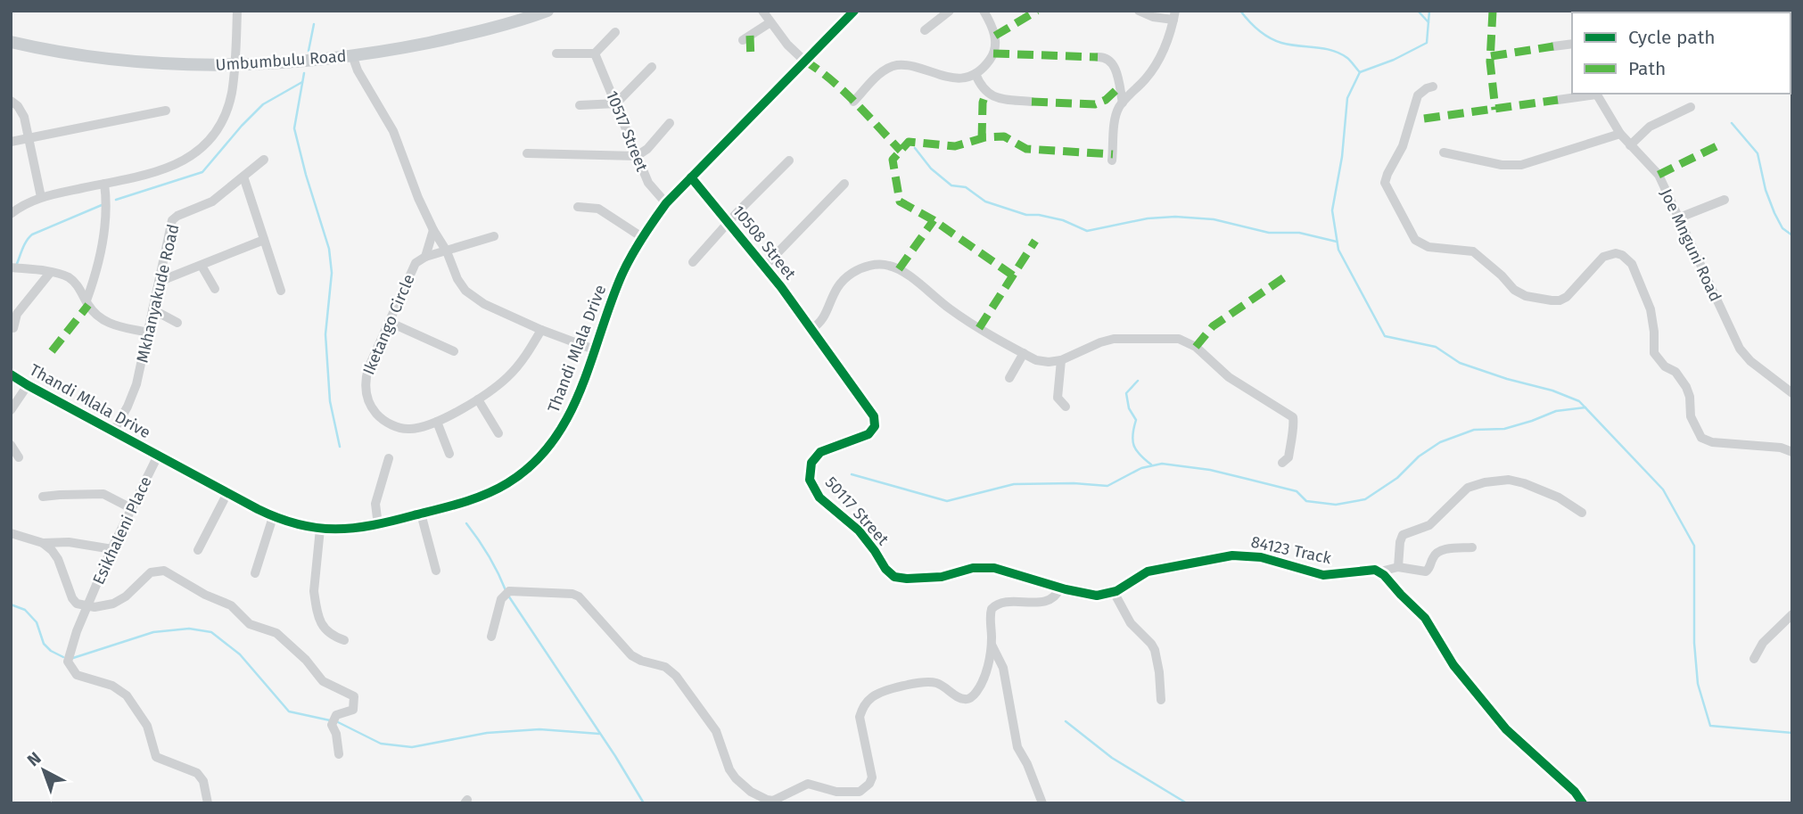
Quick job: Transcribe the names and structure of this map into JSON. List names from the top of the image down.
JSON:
{
  "streets": {
    "main road": ["Umbumbulu Road"],
    "street": [
      "10517 Street",
      "10508 Street",
      "Joe Mnguni Road",
      "Mkhanyakude Road",
      "Iketango Circle",
      "Thandi Mlala Drive",
      "50117 Street",
      "Esikhaleni Place",
      "84123 Track"
    ]
  },
  "crossings": [
    ["10517 Street", "Thandi Mlala Drive"],
    ["10508 Street", "Thandi Mlala Drive"],
    ["10508 Street", "50117 Street"],
    ["Mkhanyakude Road", "Thandi Mlala Drive"],
    ["Thandi Mlala Drive", "Esikhaleni Place"]
  ],
  "legend": ["Cycle path", "Path"],
  "north": "top left"
}
